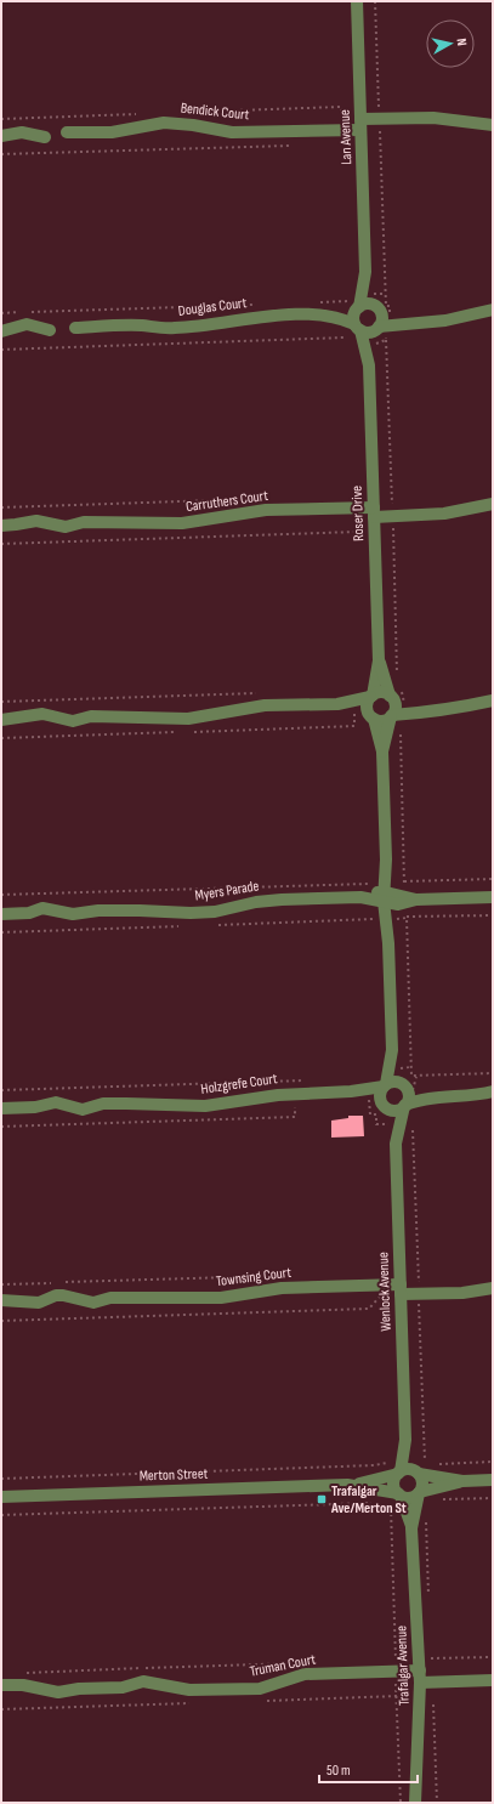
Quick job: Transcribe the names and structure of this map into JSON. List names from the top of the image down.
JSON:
{
  "streets": {
    "street": [
      "Bendick Court",
      "Lan Avenue",
      "Douglas Court",
      "Carruthers Court",
      "Roser Drive",
      "Myers Parade",
      "Holzgrefe Court",
      "Townsing Court",
      "Wenlock Avenue",
      "Merton Street",
      "Truman Court",
      "Trafalgar Avenue"
    ]
  },
  "crossings": [
    ["Bendick Court", "Lan Avenue"],
    ["Lan Avenue", "Douglas Court"],
    ["Lan Avenue", "Roser Drive"],
    ["Douglas Court", "Roser Drive"],
    ["Carruthers Court", "Roser Drive"],
    ["Holzgrefe Court", "Wenlock Avenue"],
    ["Townsing Court", "Wenlock Avenue"],
    ["Wenlock Avenue", "Merton Street"],
    ["Wenlock Avenue", "Trafalgar Avenue"],
    ["Merton Street", "Trafalgar Avenue"],
    ["Truman Court", "Trafalgar Avenue"]
  ],
  "places": {
    "transit": ["Trafalgar Ave/Merton St"]
  },
  "scale_bar": "50 m",
  "north": "right"
}
